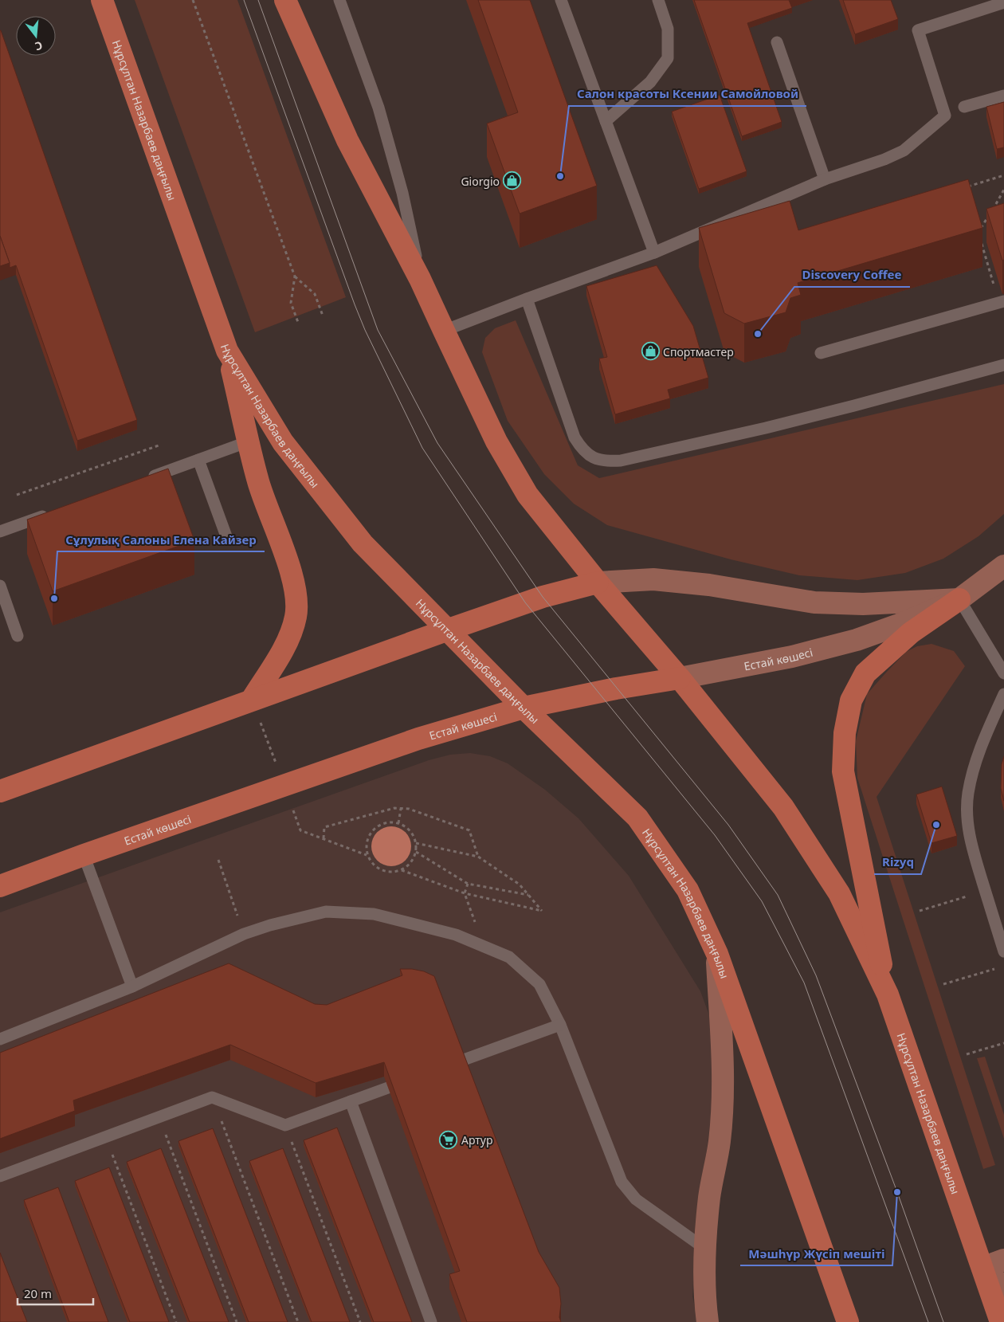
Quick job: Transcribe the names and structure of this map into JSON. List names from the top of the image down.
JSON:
{
  "streets": {
    "main road": ["Нұрсұлтан Назарбаев даңғылы", "Естай көшесі"]
  },
  "crossings": [
    ["Нұрсұлтан Назарбаев даңғылы", "Естай көшесі"]
  ],
  "places": {
    "other": [
      "Салон красоты Ксении Самойловой",
      "Discovery Coffee",
      "Сұлулық Салоны Елена Кайзер",
      "Rizyq",
      "Мәшһүр Жүсіп мешіті"
    ],
    "shop": ["Giorgio", "Спортмастер"],
    "supermarket": ["Артур"]
  },
  "scale_bar": "20 m",
  "north": "bottom"
}
